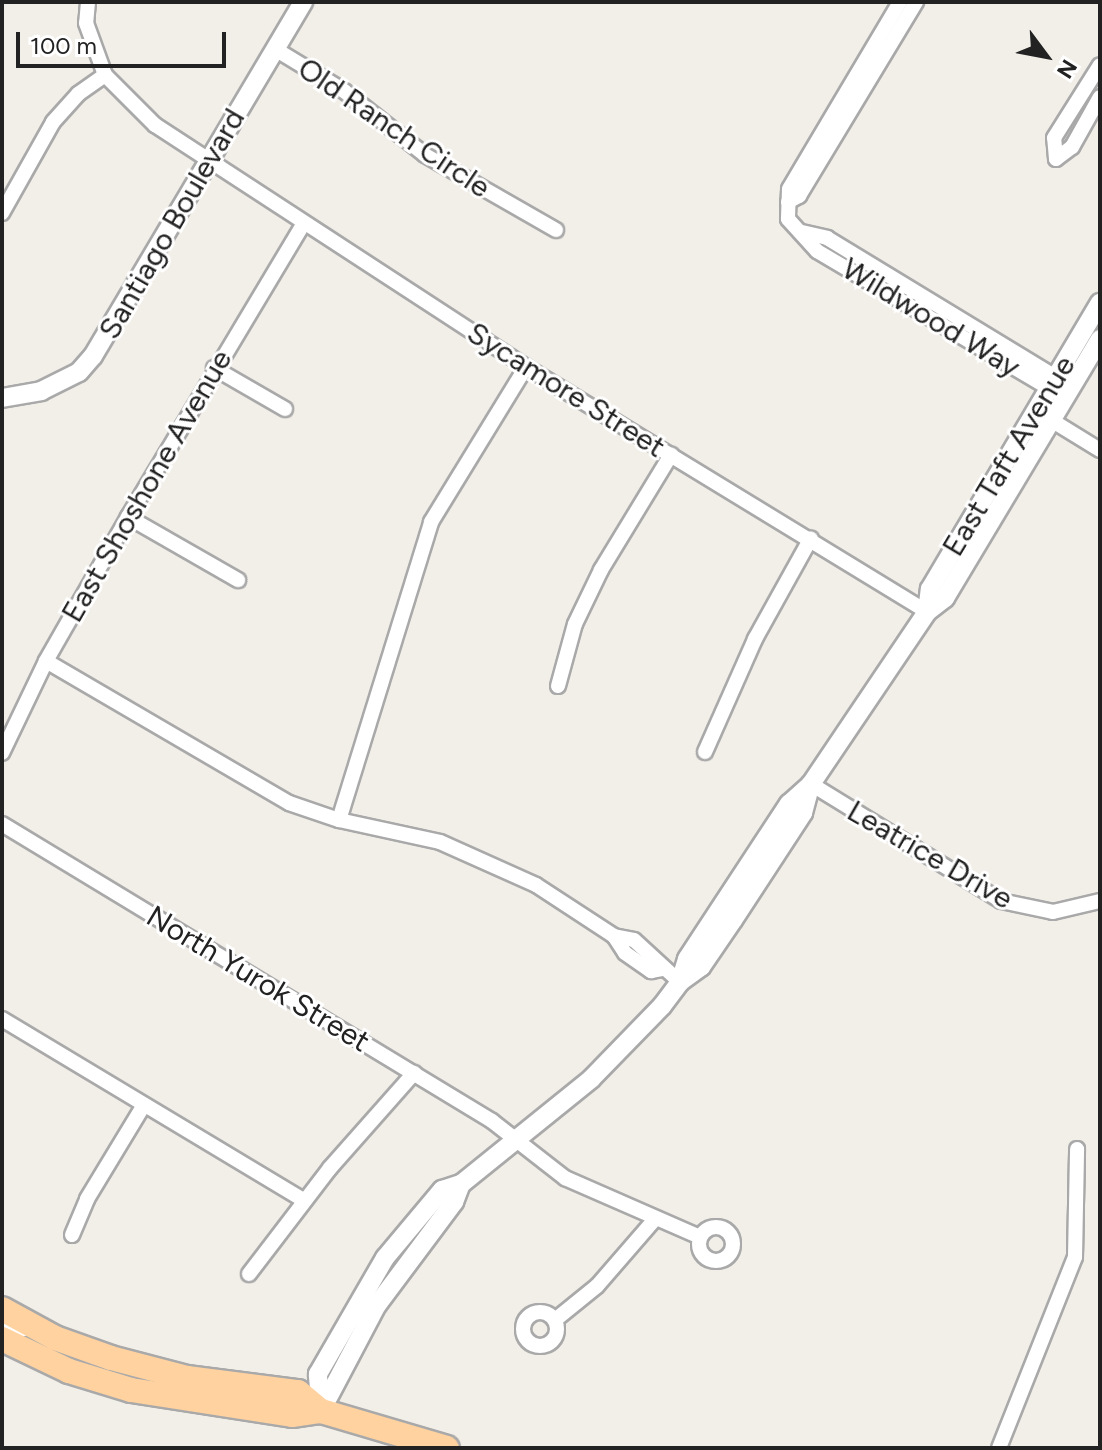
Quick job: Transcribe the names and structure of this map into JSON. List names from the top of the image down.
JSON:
{
  "streets": {
    "street": [
      "Old Ranch Circle",
      "Santiago Boulevard",
      "Wildwood Way",
      "Sycamore Street",
      "East Taft Avenue",
      "East Shoshone Avenue",
      "Leatrice Drive",
      "North Yurok Street"
    ]
  },
  "crossings": [
    ["Old Ranch Circle", "Santiago Boulevard"],
    ["Santiago Boulevard", "Sycamore Street"],
    ["Wildwood Way", "East Taft Avenue"],
    ["Sycamore Street", "East Taft Avenue"],
    ["Sycamore Street", "East Shoshone Avenue"],
    ["East Taft Avenue", "Leatrice Drive"],
    ["East Taft Avenue", "North Yurok Street"]
  ],
  "scale_bar": "100 m",
  "north": "bottom right"
}
